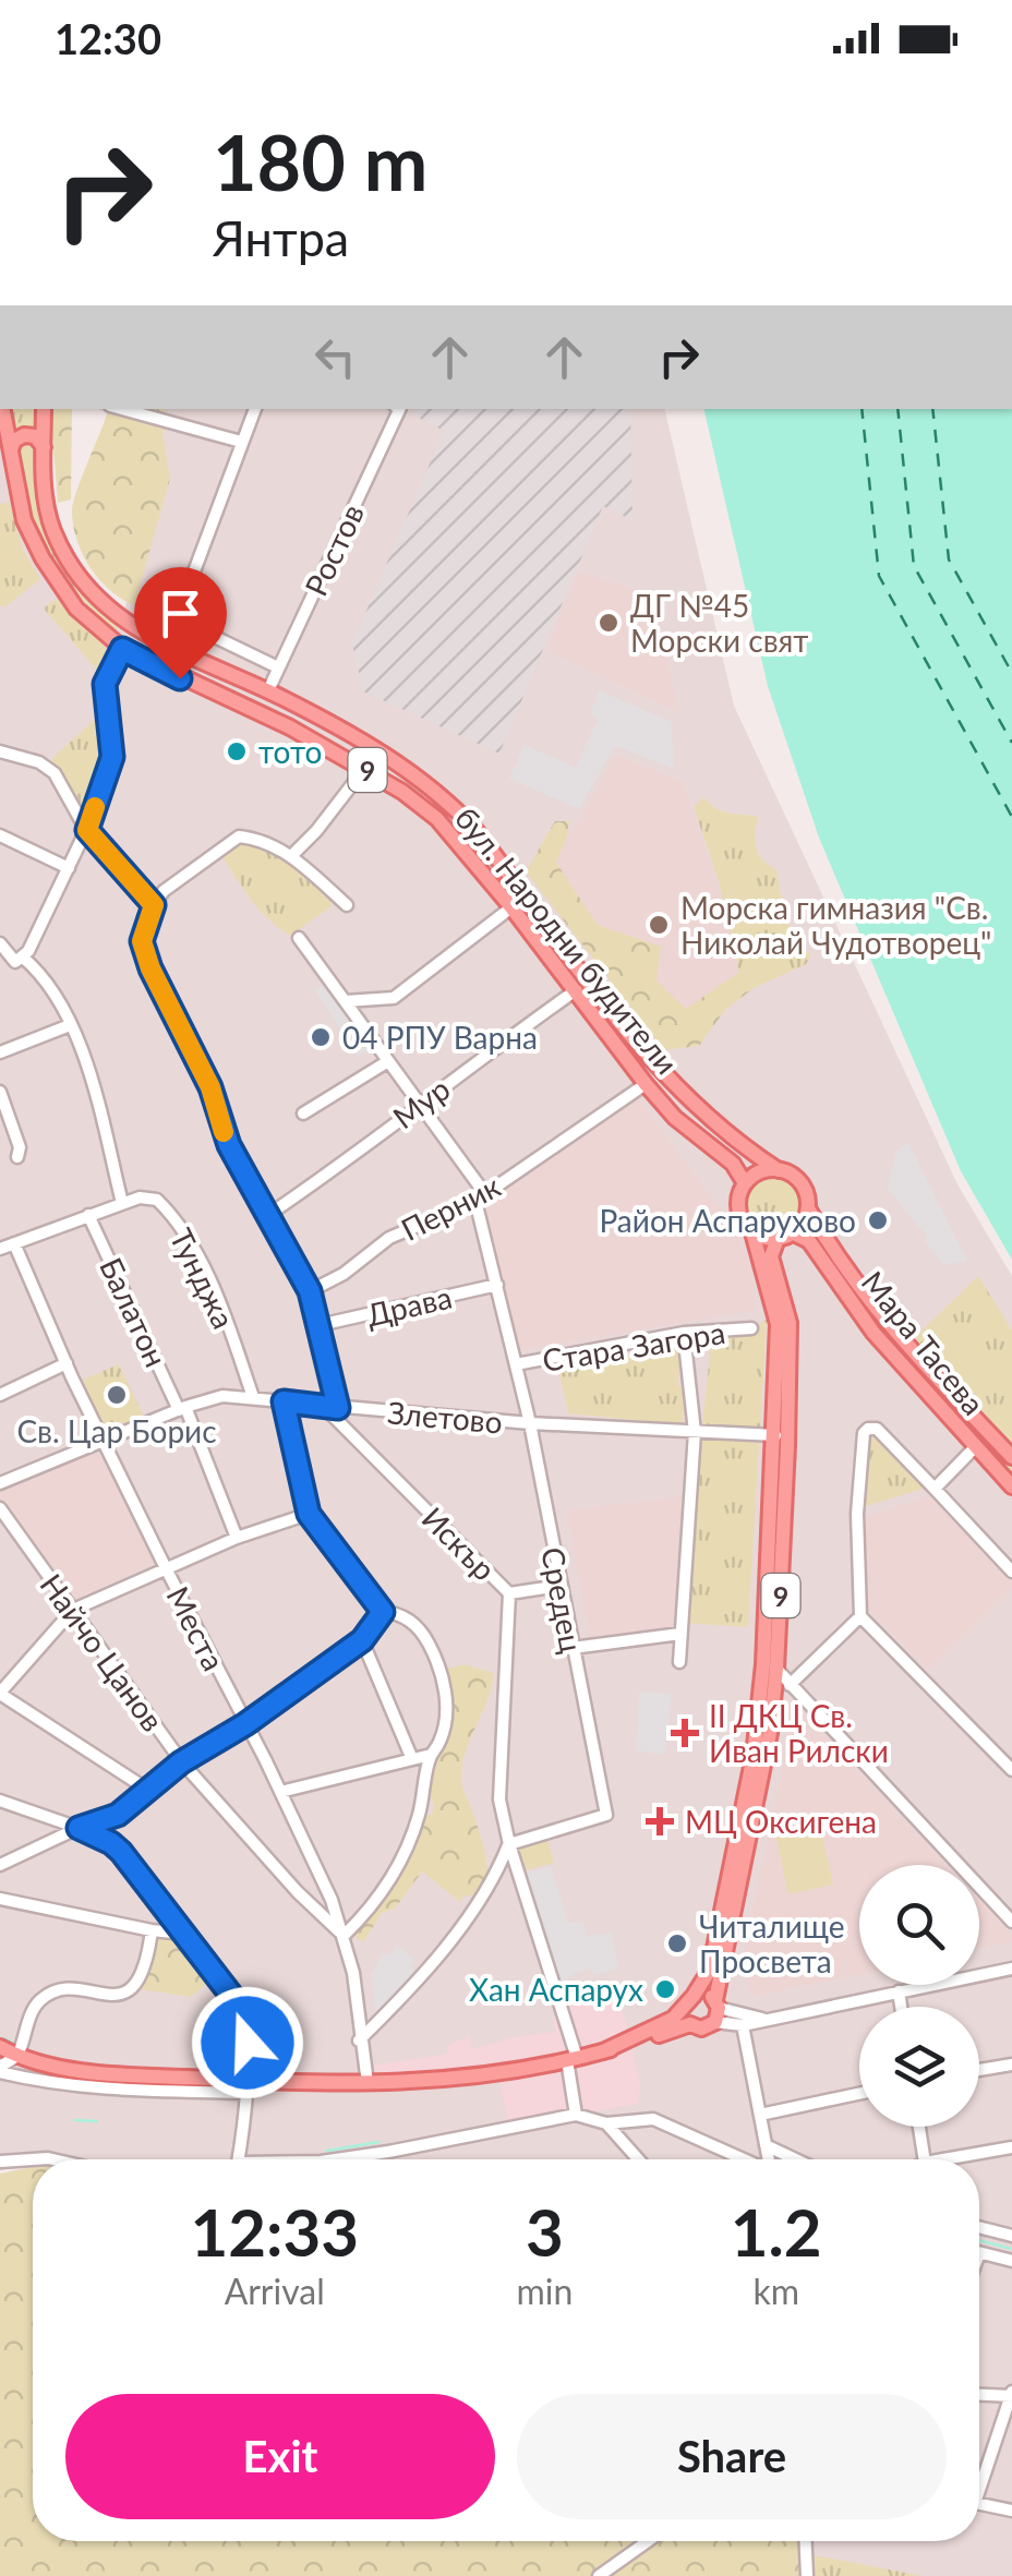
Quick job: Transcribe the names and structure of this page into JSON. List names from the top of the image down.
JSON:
{
  "streets": {
    "main road": ["9", "бул. Народни будители", "Мара Тасева"],
    "street": [
      "Ростов",
      "Мур",
      "Перник",
      "Тунджа",
      "Драва",
      "Балатон",
      "Стара Загора",
      "Злетово",
      "Искър",
      "Средец",
      "Места",
      "Найчо Цанов"
    ]
  },
  "crossings": [
    ["Ростов", "бул. Народни будители"],
    ["9", "бул. Народни будители"],
    ["9", "Мара Тасева"],
    ["9", "Злетово"],
    ["бул. Народни будители", "Мур"],
    ["бул. Народни будители", "Перник"],
    ["бул. Народни будители", "Мара Тасева"],
    ["Перник", "Средец"],
    ["Тунджа", "Злетово"],
    ["Драва", "Средец"],
    ["Балатон", "Злетово"],
    ["Стара Загора", "Средец"],
    ["Злетово", "Искър"],
    ["Злетово", "Средец"],
    ["Злетово", "Места"],
    ["Искър", "Средец"],
    ["Места", "Найчо Цанов"]
  ],
  "places": {
    "other": [
      "ДГ №45 Морски свят",
      "тото",
      "Морска гимназия \"Св. Николай Чудотворец\"",
      "04 РПУ Варна",
      "Район Аспарухово",
      "Св. Цар Борис",
      "Читалище Просвета",
      "Хан Аспарух"
    ],
    "health": ["II ДКЦ Св. Иван Рилски", "МЦ Оксигена"]
  },
  "page": {
    "status": "12:30",
    "turn": ["180 m", "Янтра"],
    "eta": [
      "12:33",
      "Arrival",
      "3",
      "min",
      "1.2",
      "km"
    ],
    "buttons": ["Exit", "Share"]
  }
}
